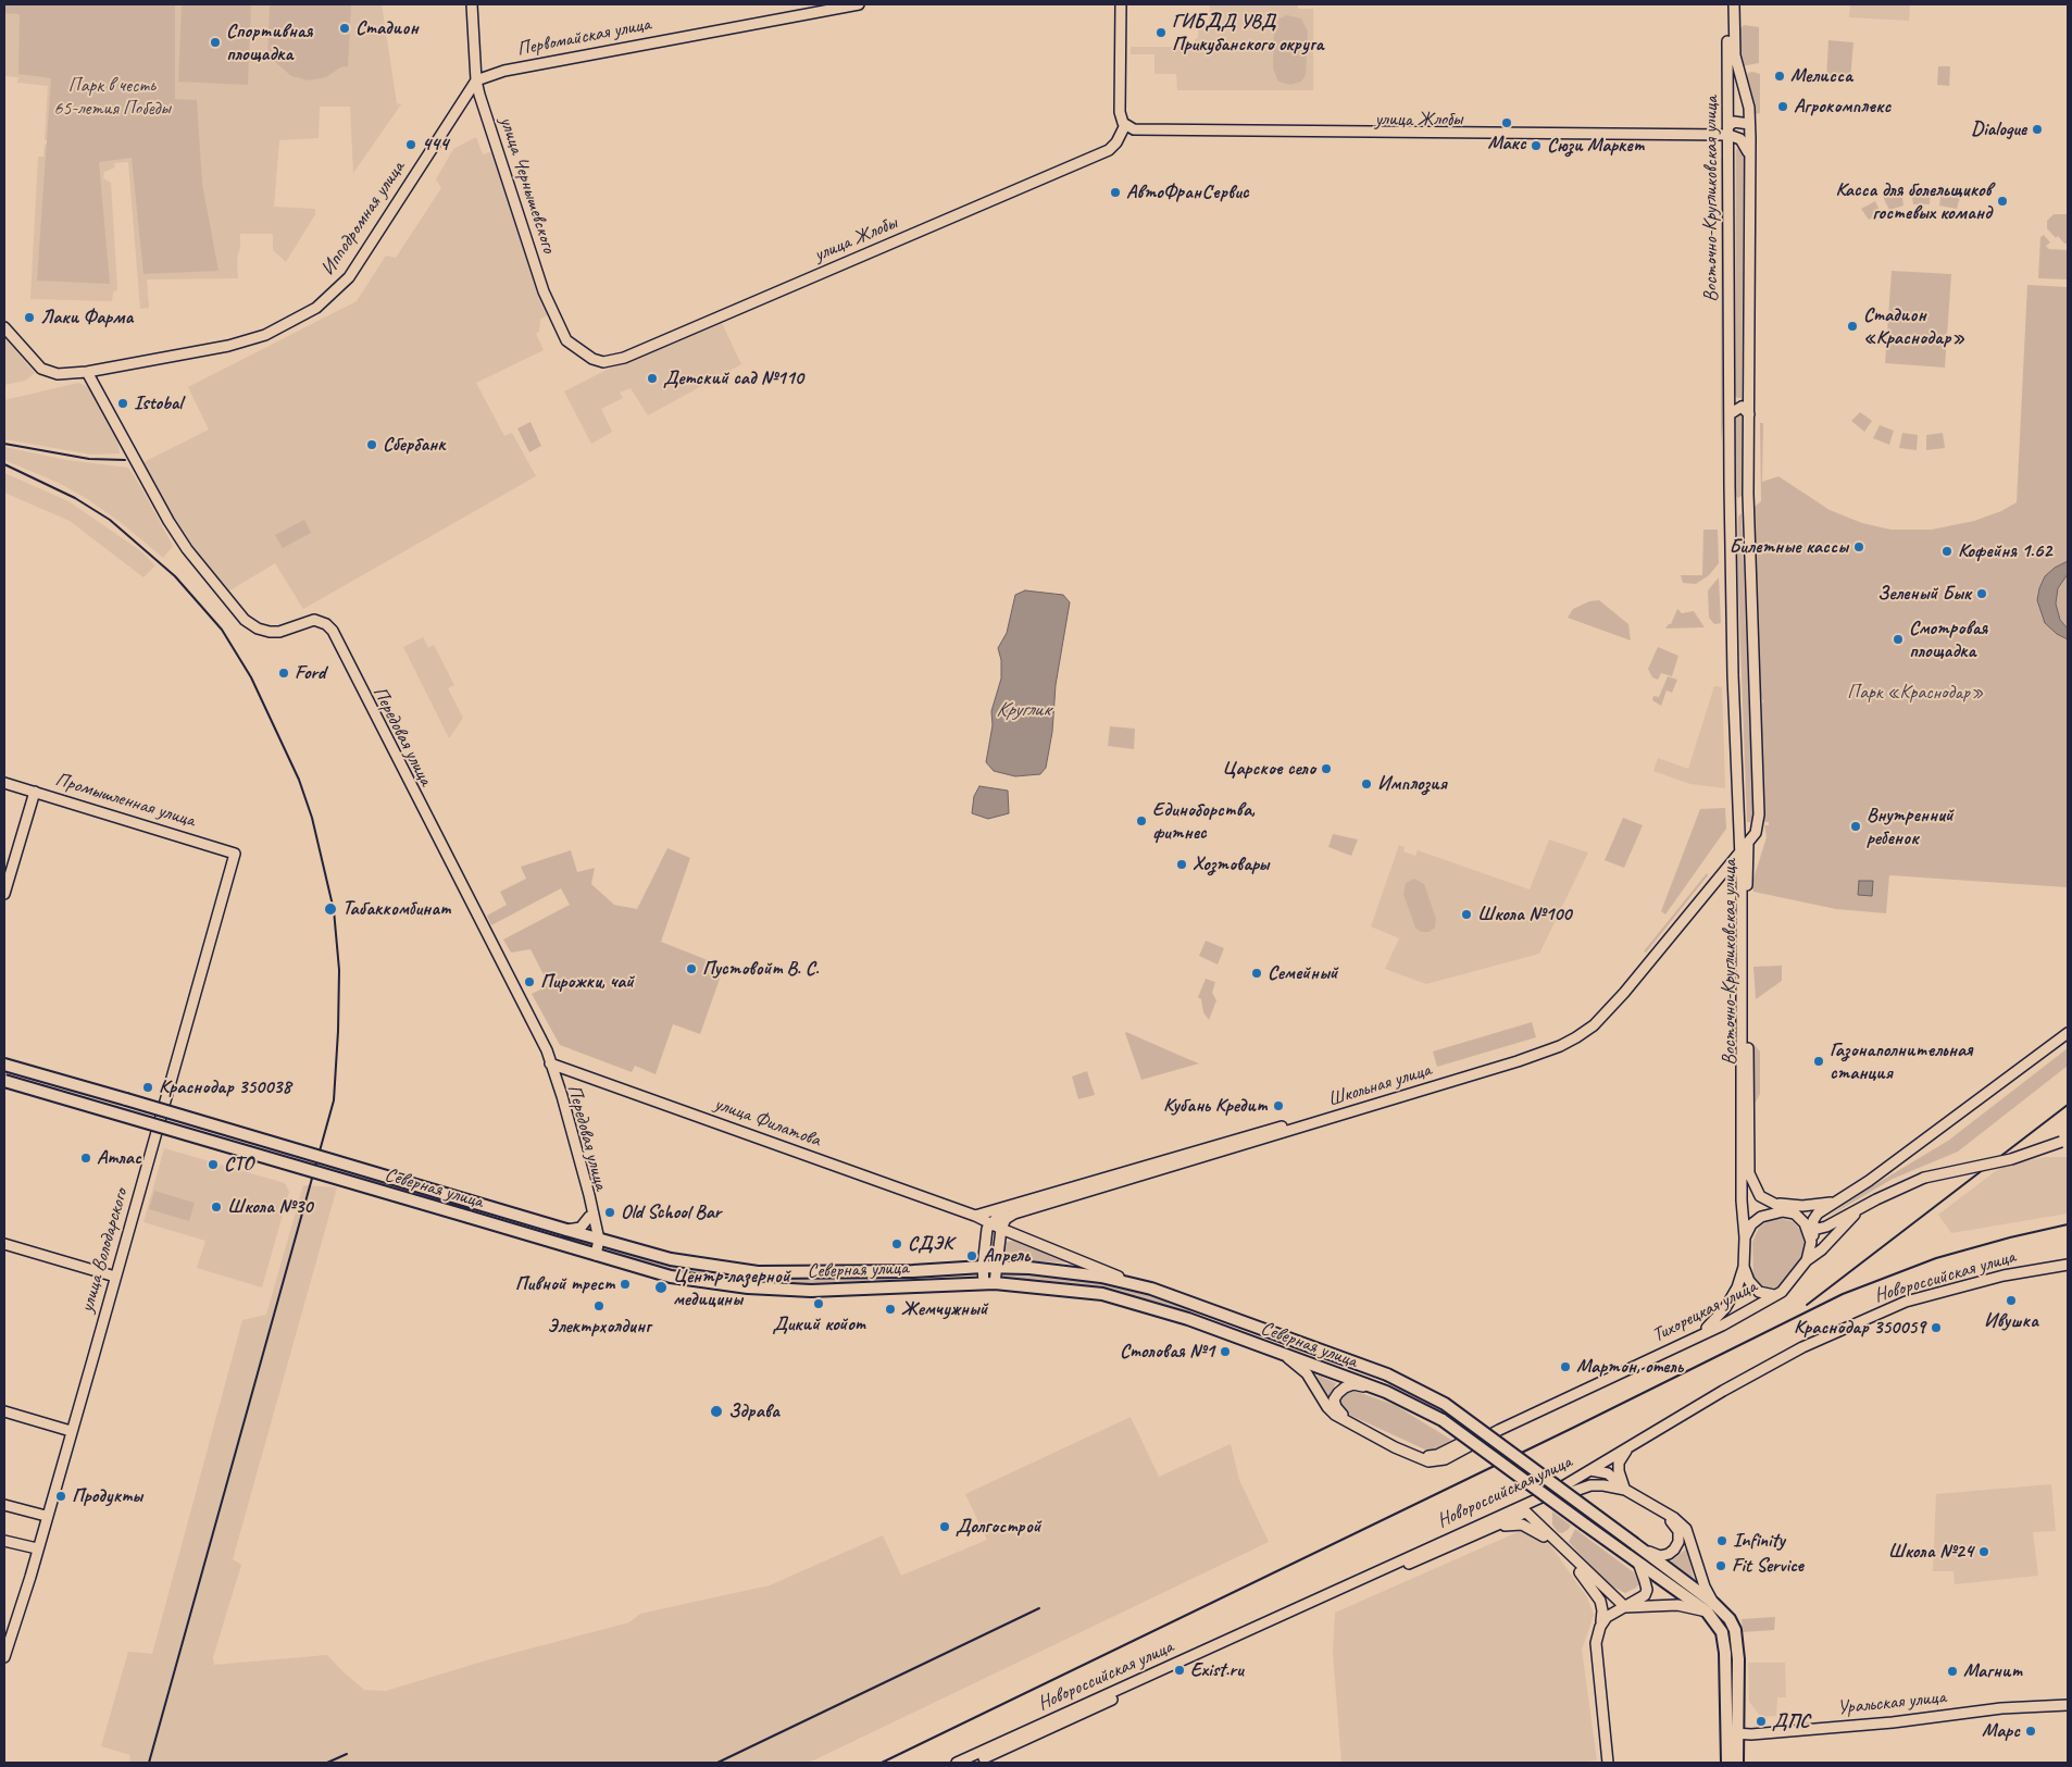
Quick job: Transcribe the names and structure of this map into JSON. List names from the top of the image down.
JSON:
{
  "streets": {
    "main road": [
      "Первомайская улица",
      "улица Жлобы",
      "улица Чернышевского",
      "Восточно-Кругликовская улица",
      "Ипподромная улица",
      "Передовая улица",
      "Промышленная улица",
      "Школьная улица",
      "улица Филатова",
      "Северная улица",
      "улица Володарского",
      "Новороссийская улица",
      "Тихорецкая улица",
      "Уральская улица"
    ]
  },
  "crossings": [
    ["Первомайская улица", "улица Чернышевского"],
    ["Первомайская улица", "Ипподромная улица"],
    ["улица Жлобы", "улица Чернышевского"],
    ["улица Жлобы", "Восточно-Кругликовская улица"],
    ["улица Чернышевского", "Ипподромная улица"],
    ["Восточно-Кругликовская улица", "Школьная улица"],
    ["Восточно-Кругликовская улица", "Тихорецкая улица"],
    ["Ипподромная улица", "Передовая улица"],
    ["Передовая улица", "улица Филатова"],
    ["Передовая улица", "Северная улица"],
    ["Промышленная улица", "улица Володарского"],
    ["Школьная улица", "улица Филатова"],
    ["Северная улица", "Новороссийская улица"],
    ["Северная улица", "Тихорецкая улица"],
    ["Северная улица", "Уральская улица"]
  ],
  "water": ["Круглик"],
  "parks": ["Парк в честь 65-летия Победы", "Парк «Краснодар»"],
  "places": [
    "Стадион",
    "ГИБДД УВД Прикубанского округа",
    "Спортивная площадка",
    "Мелисса",
    "Агрокомплекс",
    "Макс",
    "Dialogue",
    "444",
    "Сюзи Маркет",
    "АвтоФранСервис",
    "Касса для болельщиков гостевых команд",
    "Лаки Фарма",
    "Стадион «Краснодар»",
    "Детский сад №110",
    "Istobal",
    "Сбербанк",
    "Билетные кассы",
    "Кофейня 1.62",
    "Зеленый Бык",
    "Смотровая площадка",
    "Ford",
    "Царское село",
    "Имплозия",
    "Единоборства, фитнес",
    "Внутренний ребенок",
    "Хозтовары",
    "Табаккомбинат",
    "Школа №100",
    "Пустовойт В. С.",
    "Семейный",
    "Пирожки, чай",
    "Газонаполнительная станция",
    "Краснодар 350038",
    "Кубань Кредит",
    "Атлас",
    "СТО",
    "Школа №30",
    "Old School Bar",
    "СДЭК",
    "Апрель",
    "Пивной трест",
    "Центр лазерной медицины",
    "Ивушка",
    "Дикий койот",
    "Электрхолдинг",
    "Жемчужный",
    "Краснодар 350059",
    "Столовая №1",
    "Мартон, отель",
    "Здрава",
    "Продукты",
    "Долгострой",
    "Infinity",
    "Школа №24",
    "Fit Service",
    "Exist.ru",
    "Магнит",
    "ДПС",
    "Марс"
  ]
}
